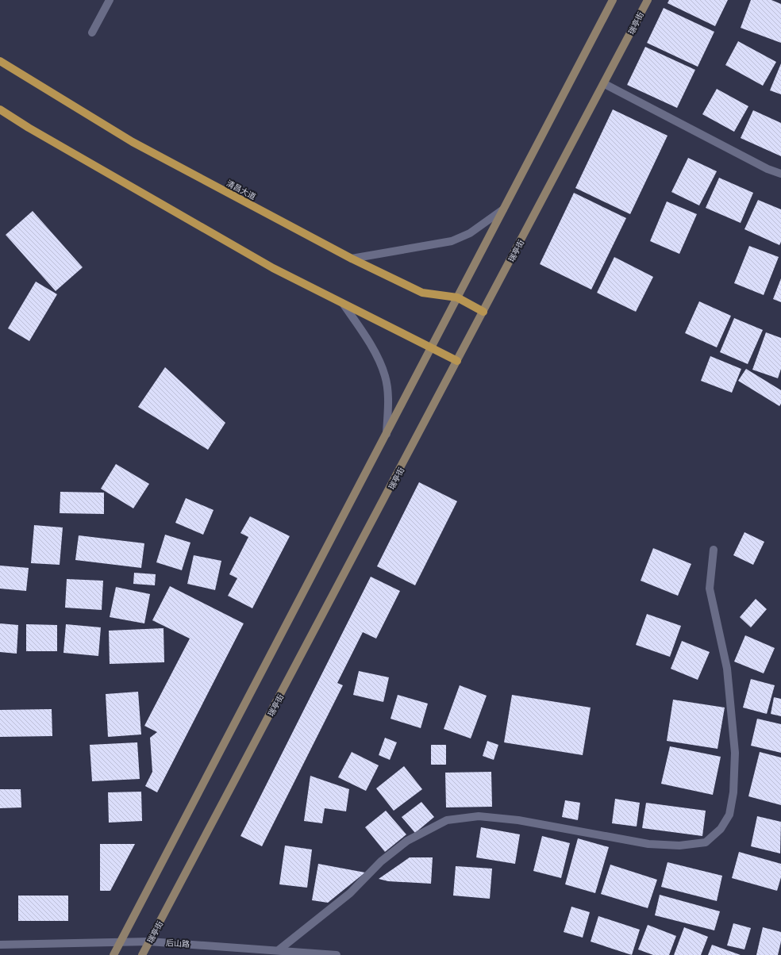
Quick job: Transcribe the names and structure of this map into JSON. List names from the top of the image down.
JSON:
{
  "streets": {
    "main road": ["瑞亭街", "清昌大道"],
    "street": ["后山路"]
  },
  "crossings": [
    ["瑞亭街", "清昌大道"],
    ["瑞亭街", "后山路"]
  ]
}
